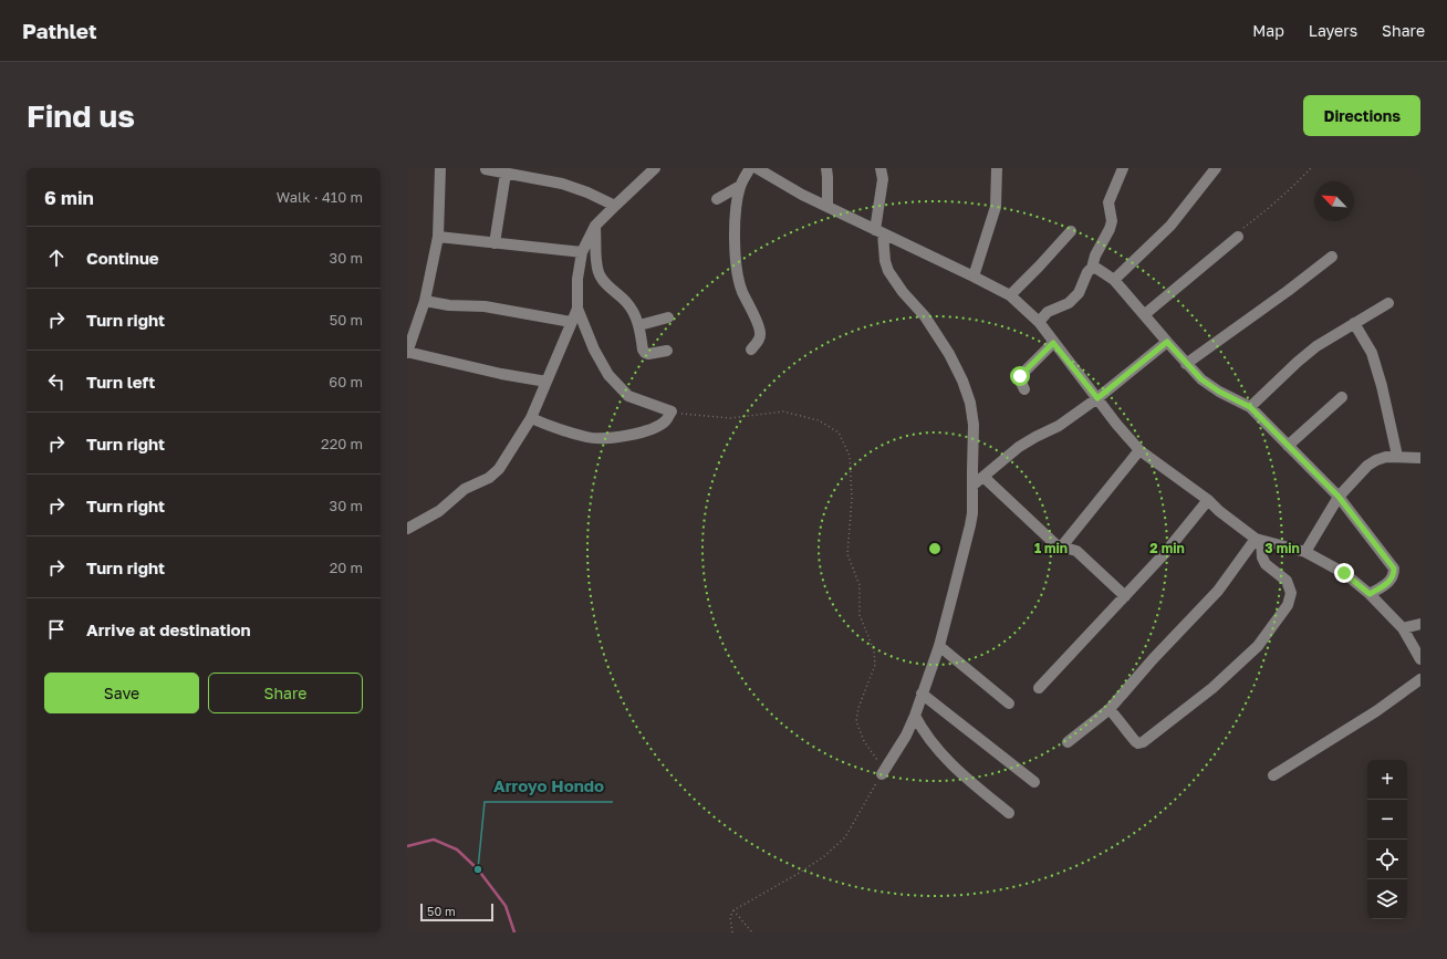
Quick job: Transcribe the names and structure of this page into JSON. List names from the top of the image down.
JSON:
{
  "places": ["Arroyo Hondo"],
  "scale_bar": "50 m",
  "north": "top left",
  "page": {
    "header": "Pathlet",
    "nav": ["Map", "Layers", "Share"],
    "buttons": [
      "Directions",
      ["Save", "Share"]
    ],
    "title": "Find us",
    "heading": ["6 min", "Walk · 410 m"],
    "list": [
      ["Continue", "30 m"],
      ["Turn right", "50 m"],
      ["Turn left", "60 m"],
      ["Turn right", "220 m"],
      ["Turn right", "30 m"],
      ["Turn right", "20 m"],
      "Arrive at destination"
    ],
    "map_buttons": ["+", "−"],
    "scale": "50 m"
  },
  "rings": ["1 min", "2 min", "3 min"]
}
